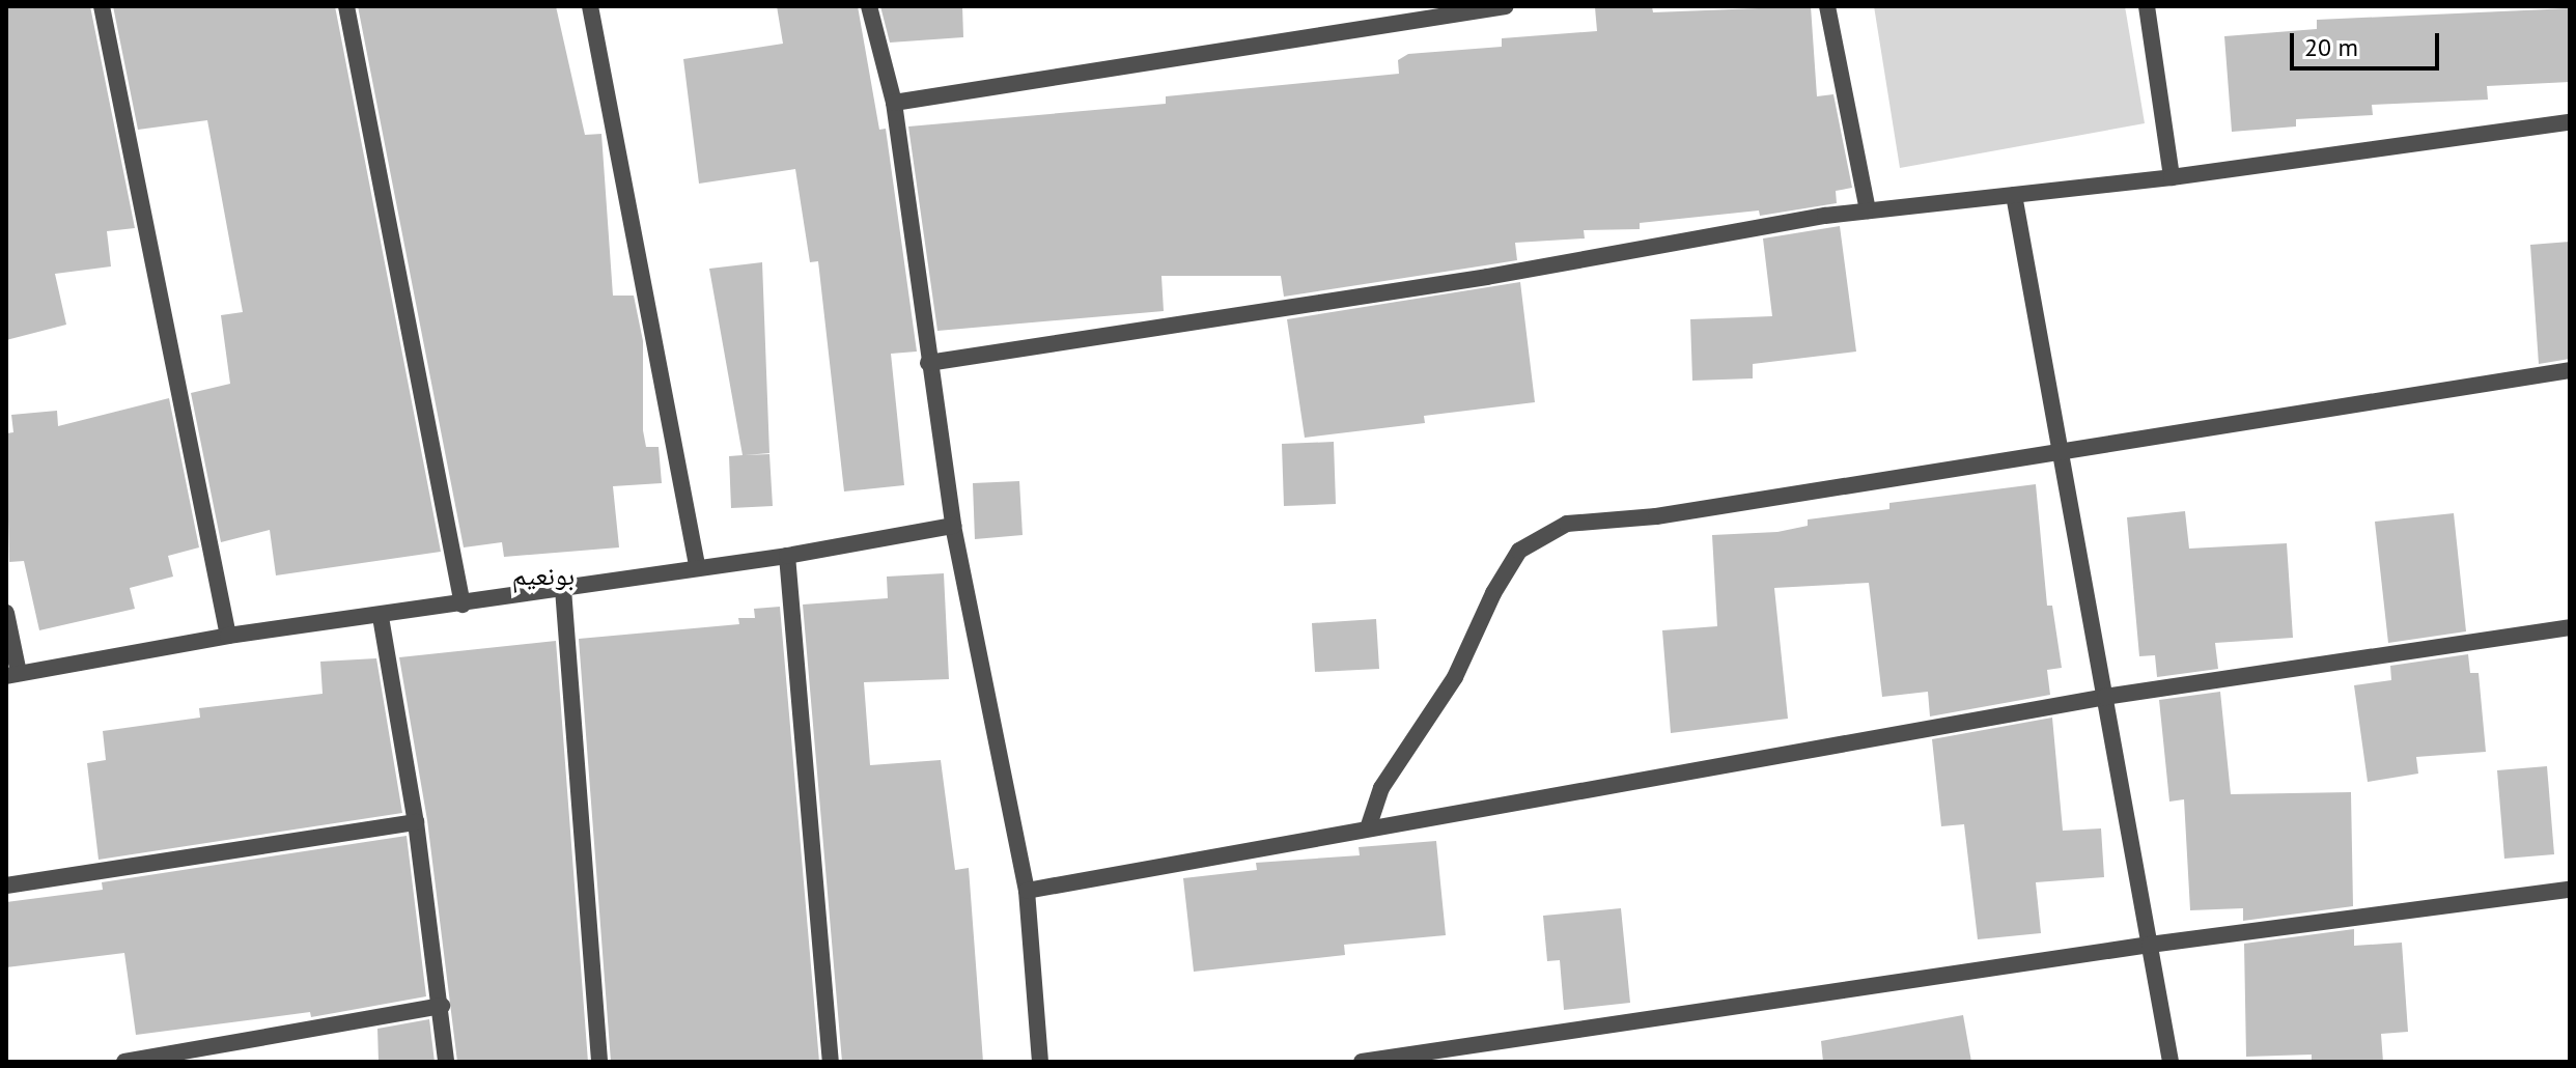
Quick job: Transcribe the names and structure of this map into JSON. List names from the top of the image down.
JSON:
{
  "districts": ["بونعيم"],
  "scale_bar": "20 m"
}
